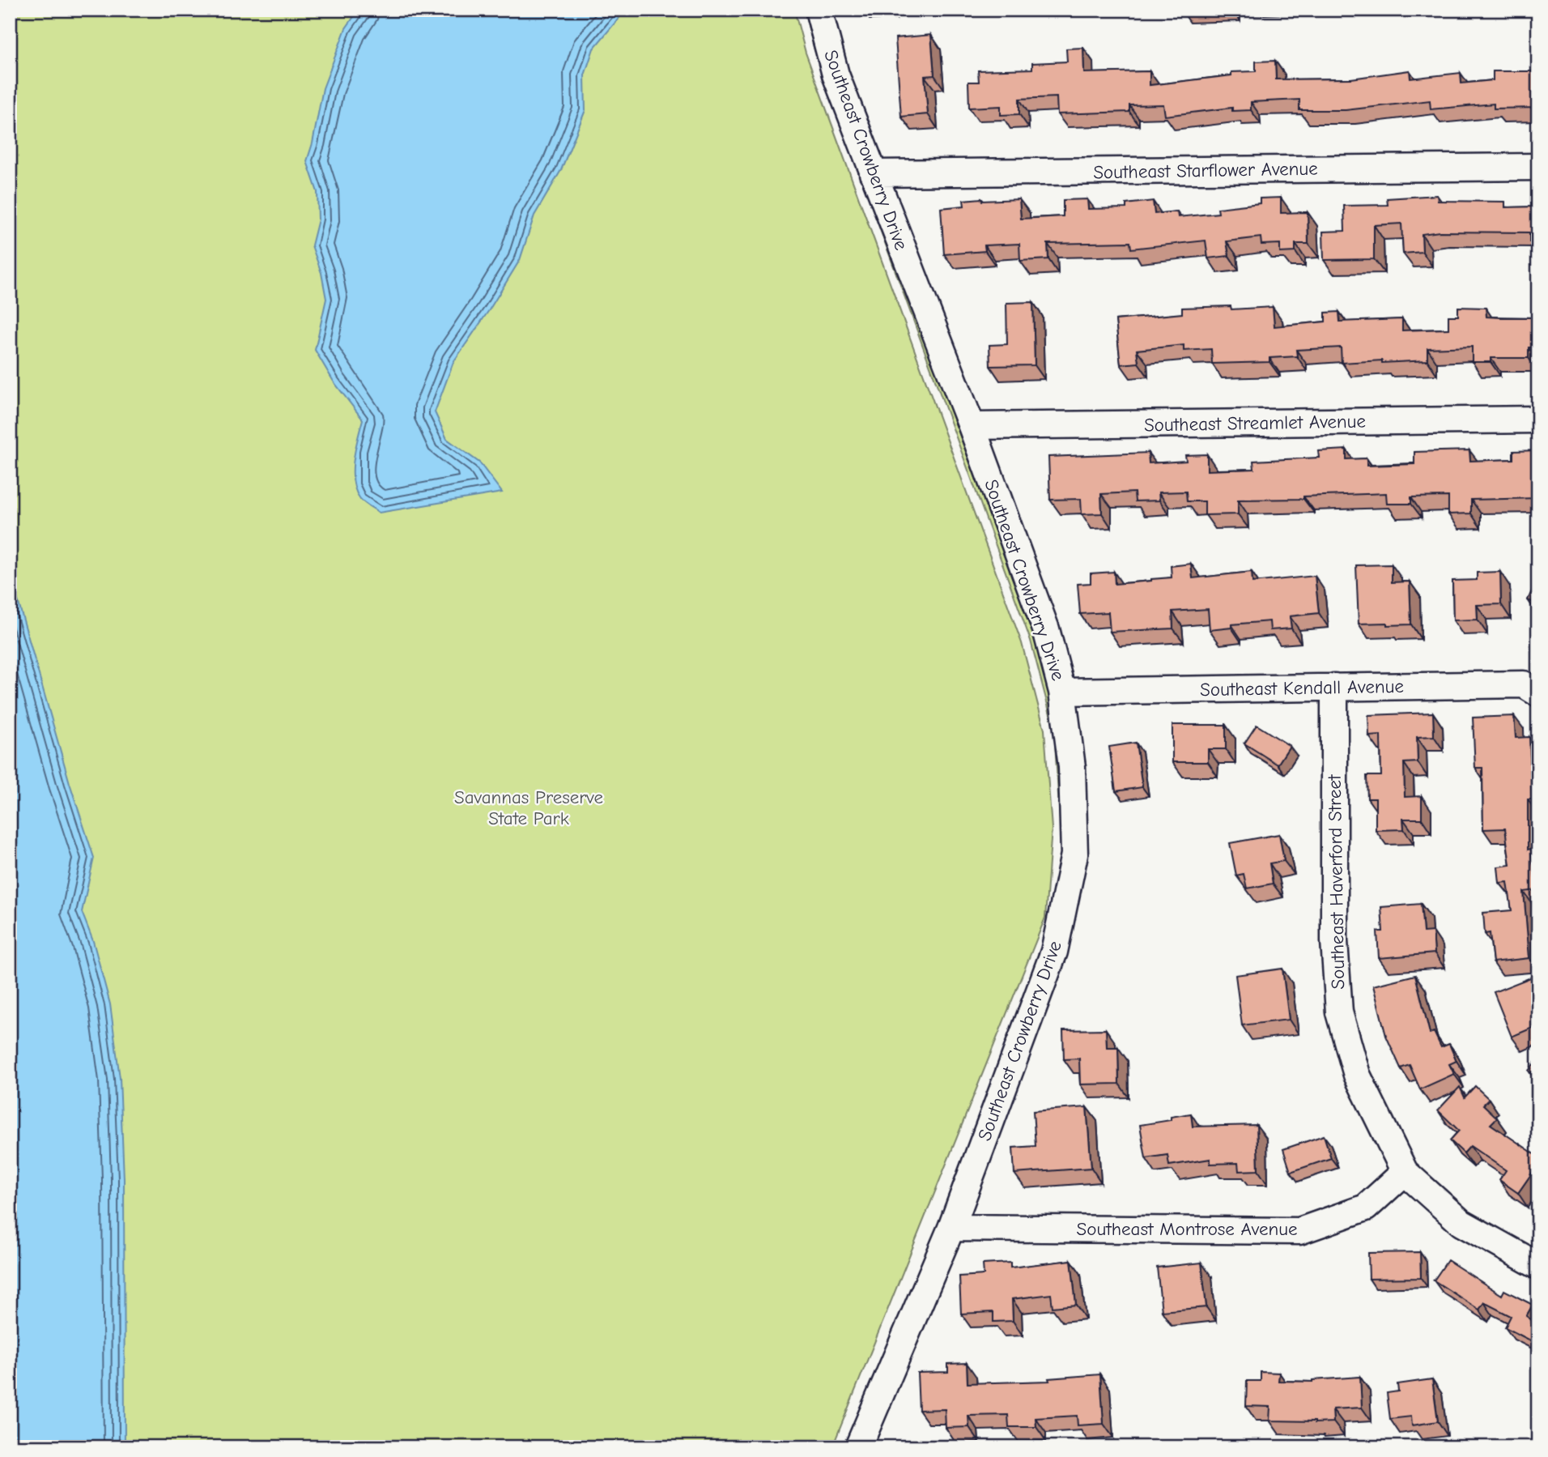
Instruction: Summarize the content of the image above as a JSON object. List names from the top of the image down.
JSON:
{
  "streets": {
    "street": [
      "Southeast Crowberry Drive",
      "Southeast Starflower Avenue",
      "Southeast Streamlet Avenue",
      "Southeast Kendall Avenue",
      "Southeast Haverford Street",
      "Southeast Montrose Avenue"
    ]
  },
  "crossings": [
    ["Southeast Crowberry Drive", "Southeast Starflower Avenue"],
    ["Southeast Crowberry Drive", "Southeast Streamlet Avenue"],
    ["Southeast Crowberry Drive", "Southeast Kendall Avenue"],
    ["Southeast Crowberry Drive", "Southeast Montrose Avenue"],
    ["Southeast Kendall Avenue", "Southeast Haverford Street"],
    ["Southeast Haverford Street", "Southeast Montrose Avenue"]
  ],
  "parks": ["Savannas Preserve State Park"]
}
